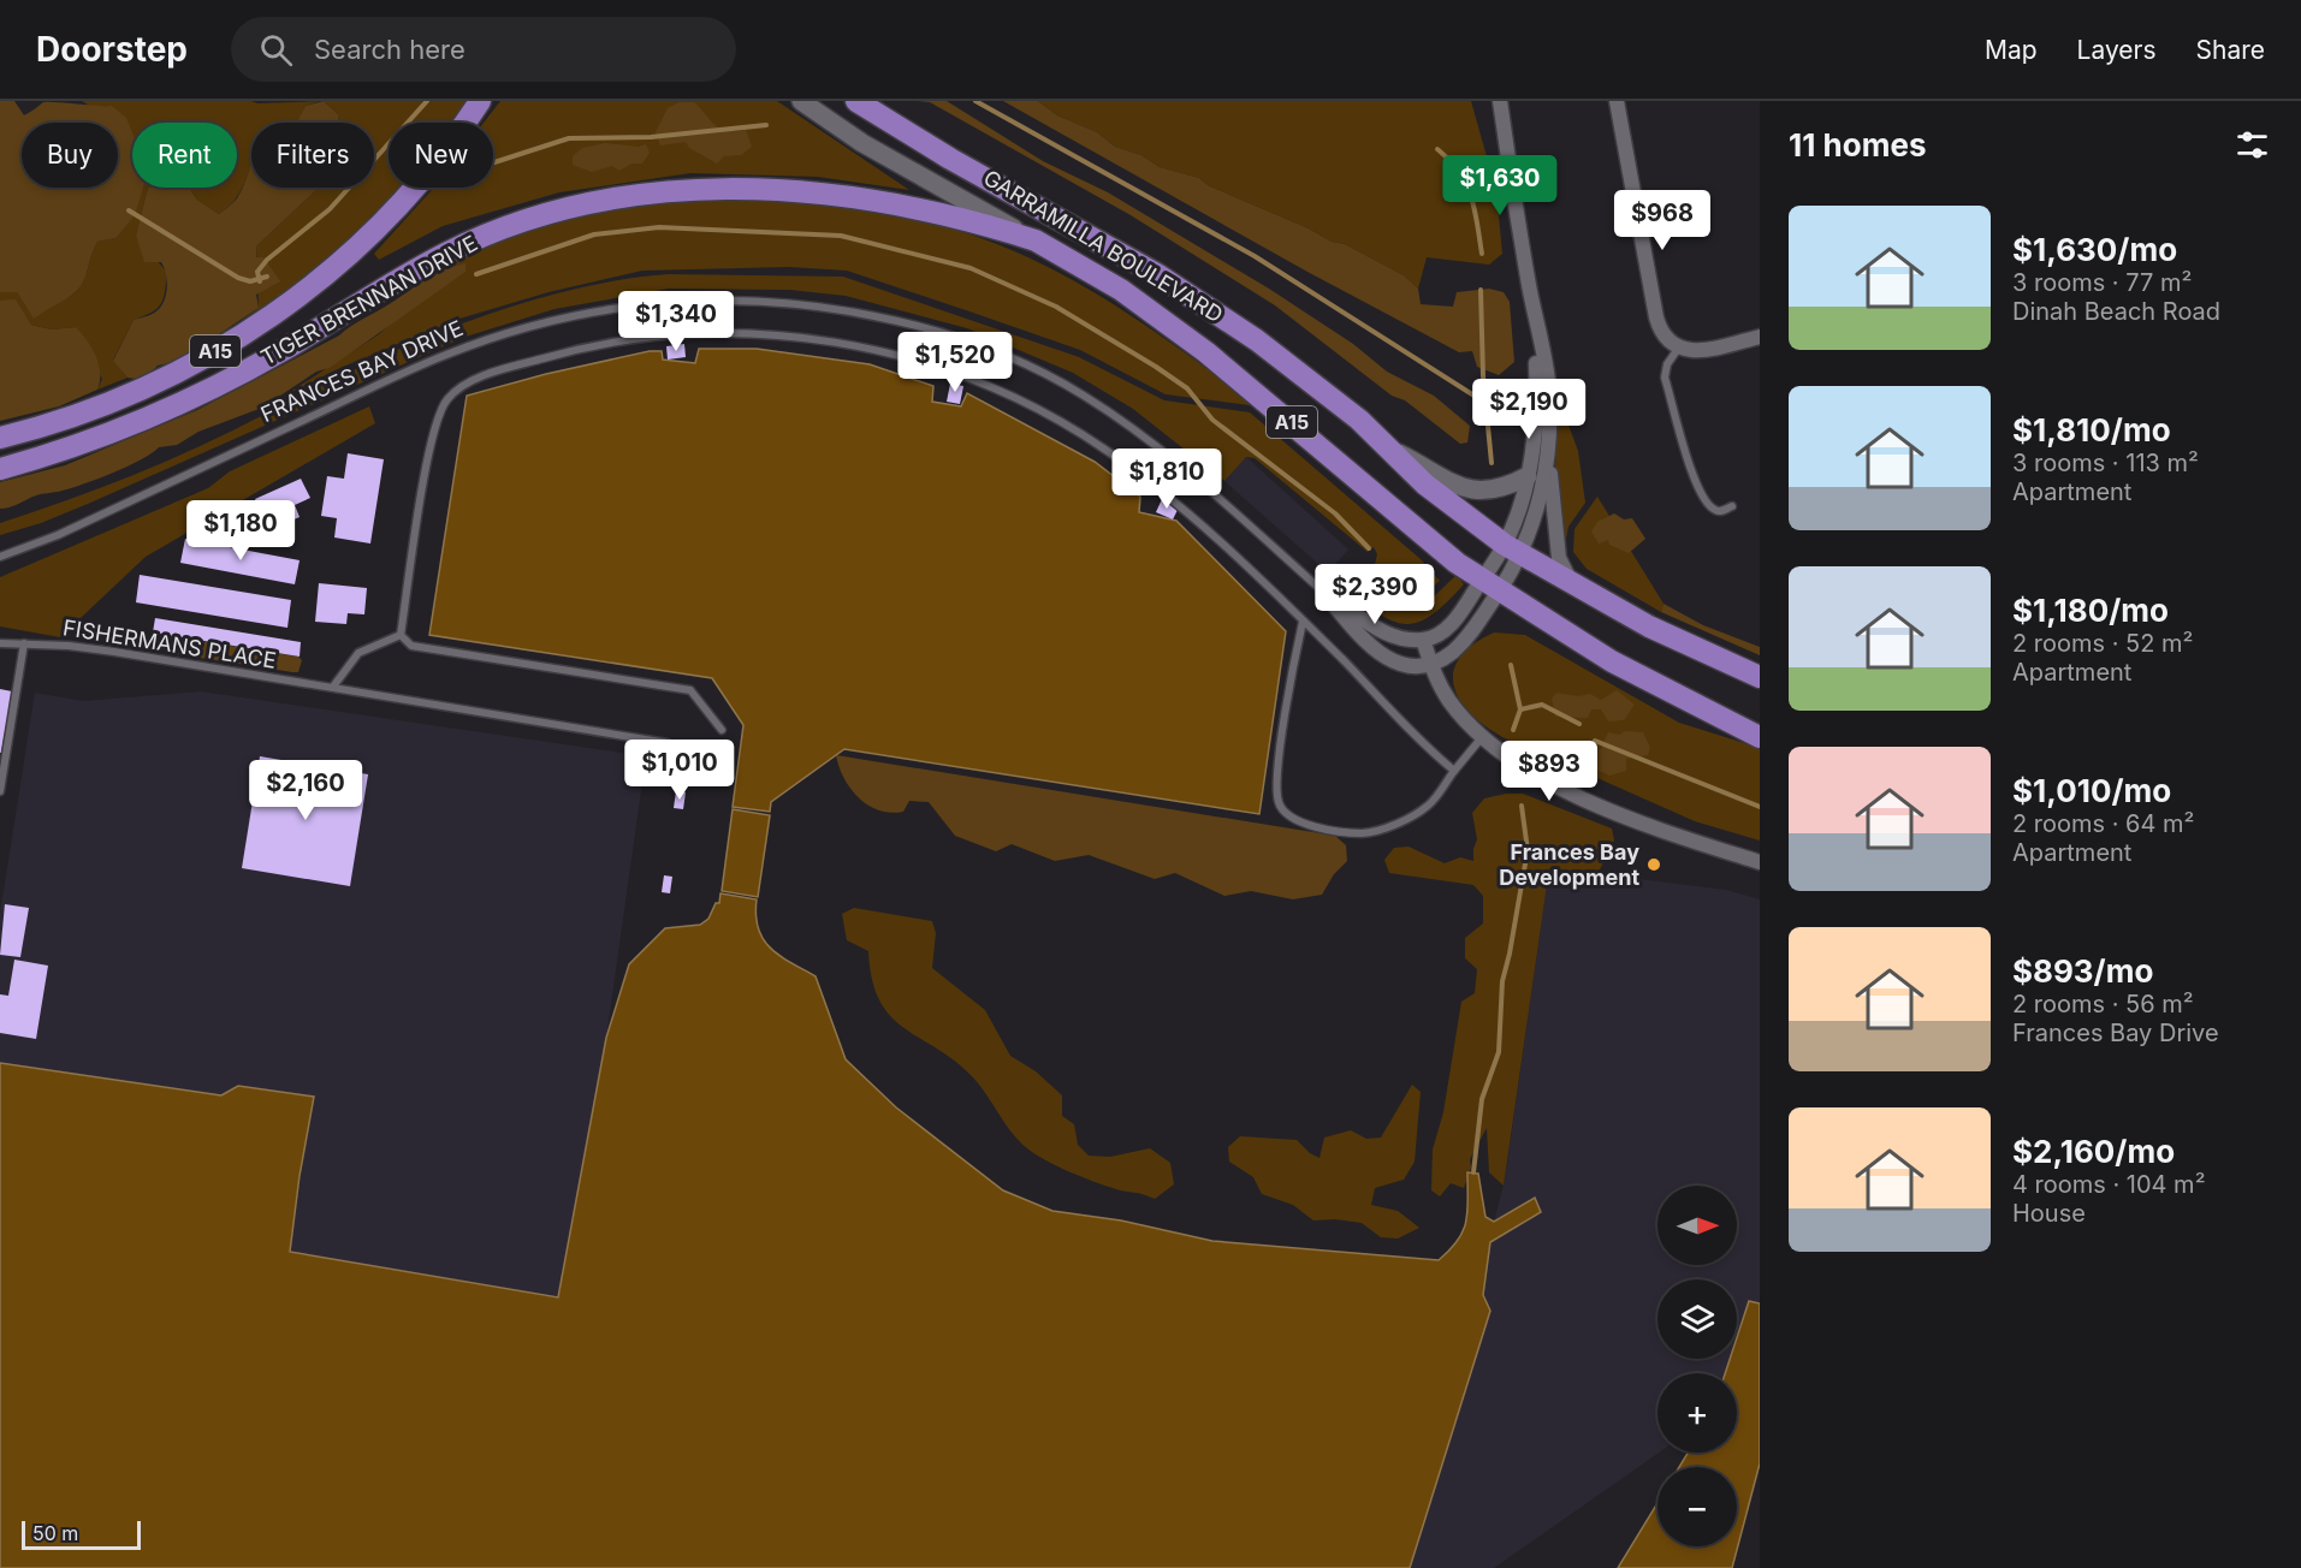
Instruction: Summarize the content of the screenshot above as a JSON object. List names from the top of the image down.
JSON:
{
  "streets": {
    "main road": ["GARRAMILLA BOULEVARD", "TIGER BRENNAN DRIVE", "A15"],
    "street": ["FRANCES BAY DRIVE"],
    "lane": ["FISHERMANS PLACE"]
  },
  "crossings": [
    ["GARRAMILLA BOULEVARD", "TIGER BRENNAN DRIVE"]
  ],
  "places": ["Frances Bay Development"],
  "scale_bar": "50 m",
  "north": "right",
  "page": {
    "header": "Doorstep",
    "search": "Search here",
    "nav": ["Map", "Layers", "Share"],
    "heading": "11 homes",
    "chip": [
      "Buy",
      "Rent",
      "Filters",
      "New"
    ],
    "price": [
      "$1,630",
      "$968",
      "$1,340",
      "$1,520",
      "$2,190",
      "$1,810",
      "$1,180",
      "$2,390",
      "$1,010",
      "$893",
      "$2,160"
    ],
    "list": [
      {
        "name": "$1,630/mo",
        "note": "3 rooms · 77 m² · Dinah Beach Road"
      },
      {
        "name": "$1,810/mo",
        "note": "3 rooms · 113 m² · Apartment"
      },
      {
        "name": "$1,180/mo",
        "note": "2 rooms · 52 m² · Apartment"
      },
      {
        "name": "$1,010/mo",
        "note": "2 rooms · 64 m² · Apartment"
      },
      {
        "name": "$893/mo",
        "note": "2 rooms · 56 m² · Frances Bay Drive"
      },
      {
        "name": "$2,160/mo",
        "note": "4 rooms · 104 m² · House"
      }
    ],
    "map_buttons": ["+", "−"],
    "scale": "50 m"
  }
}
